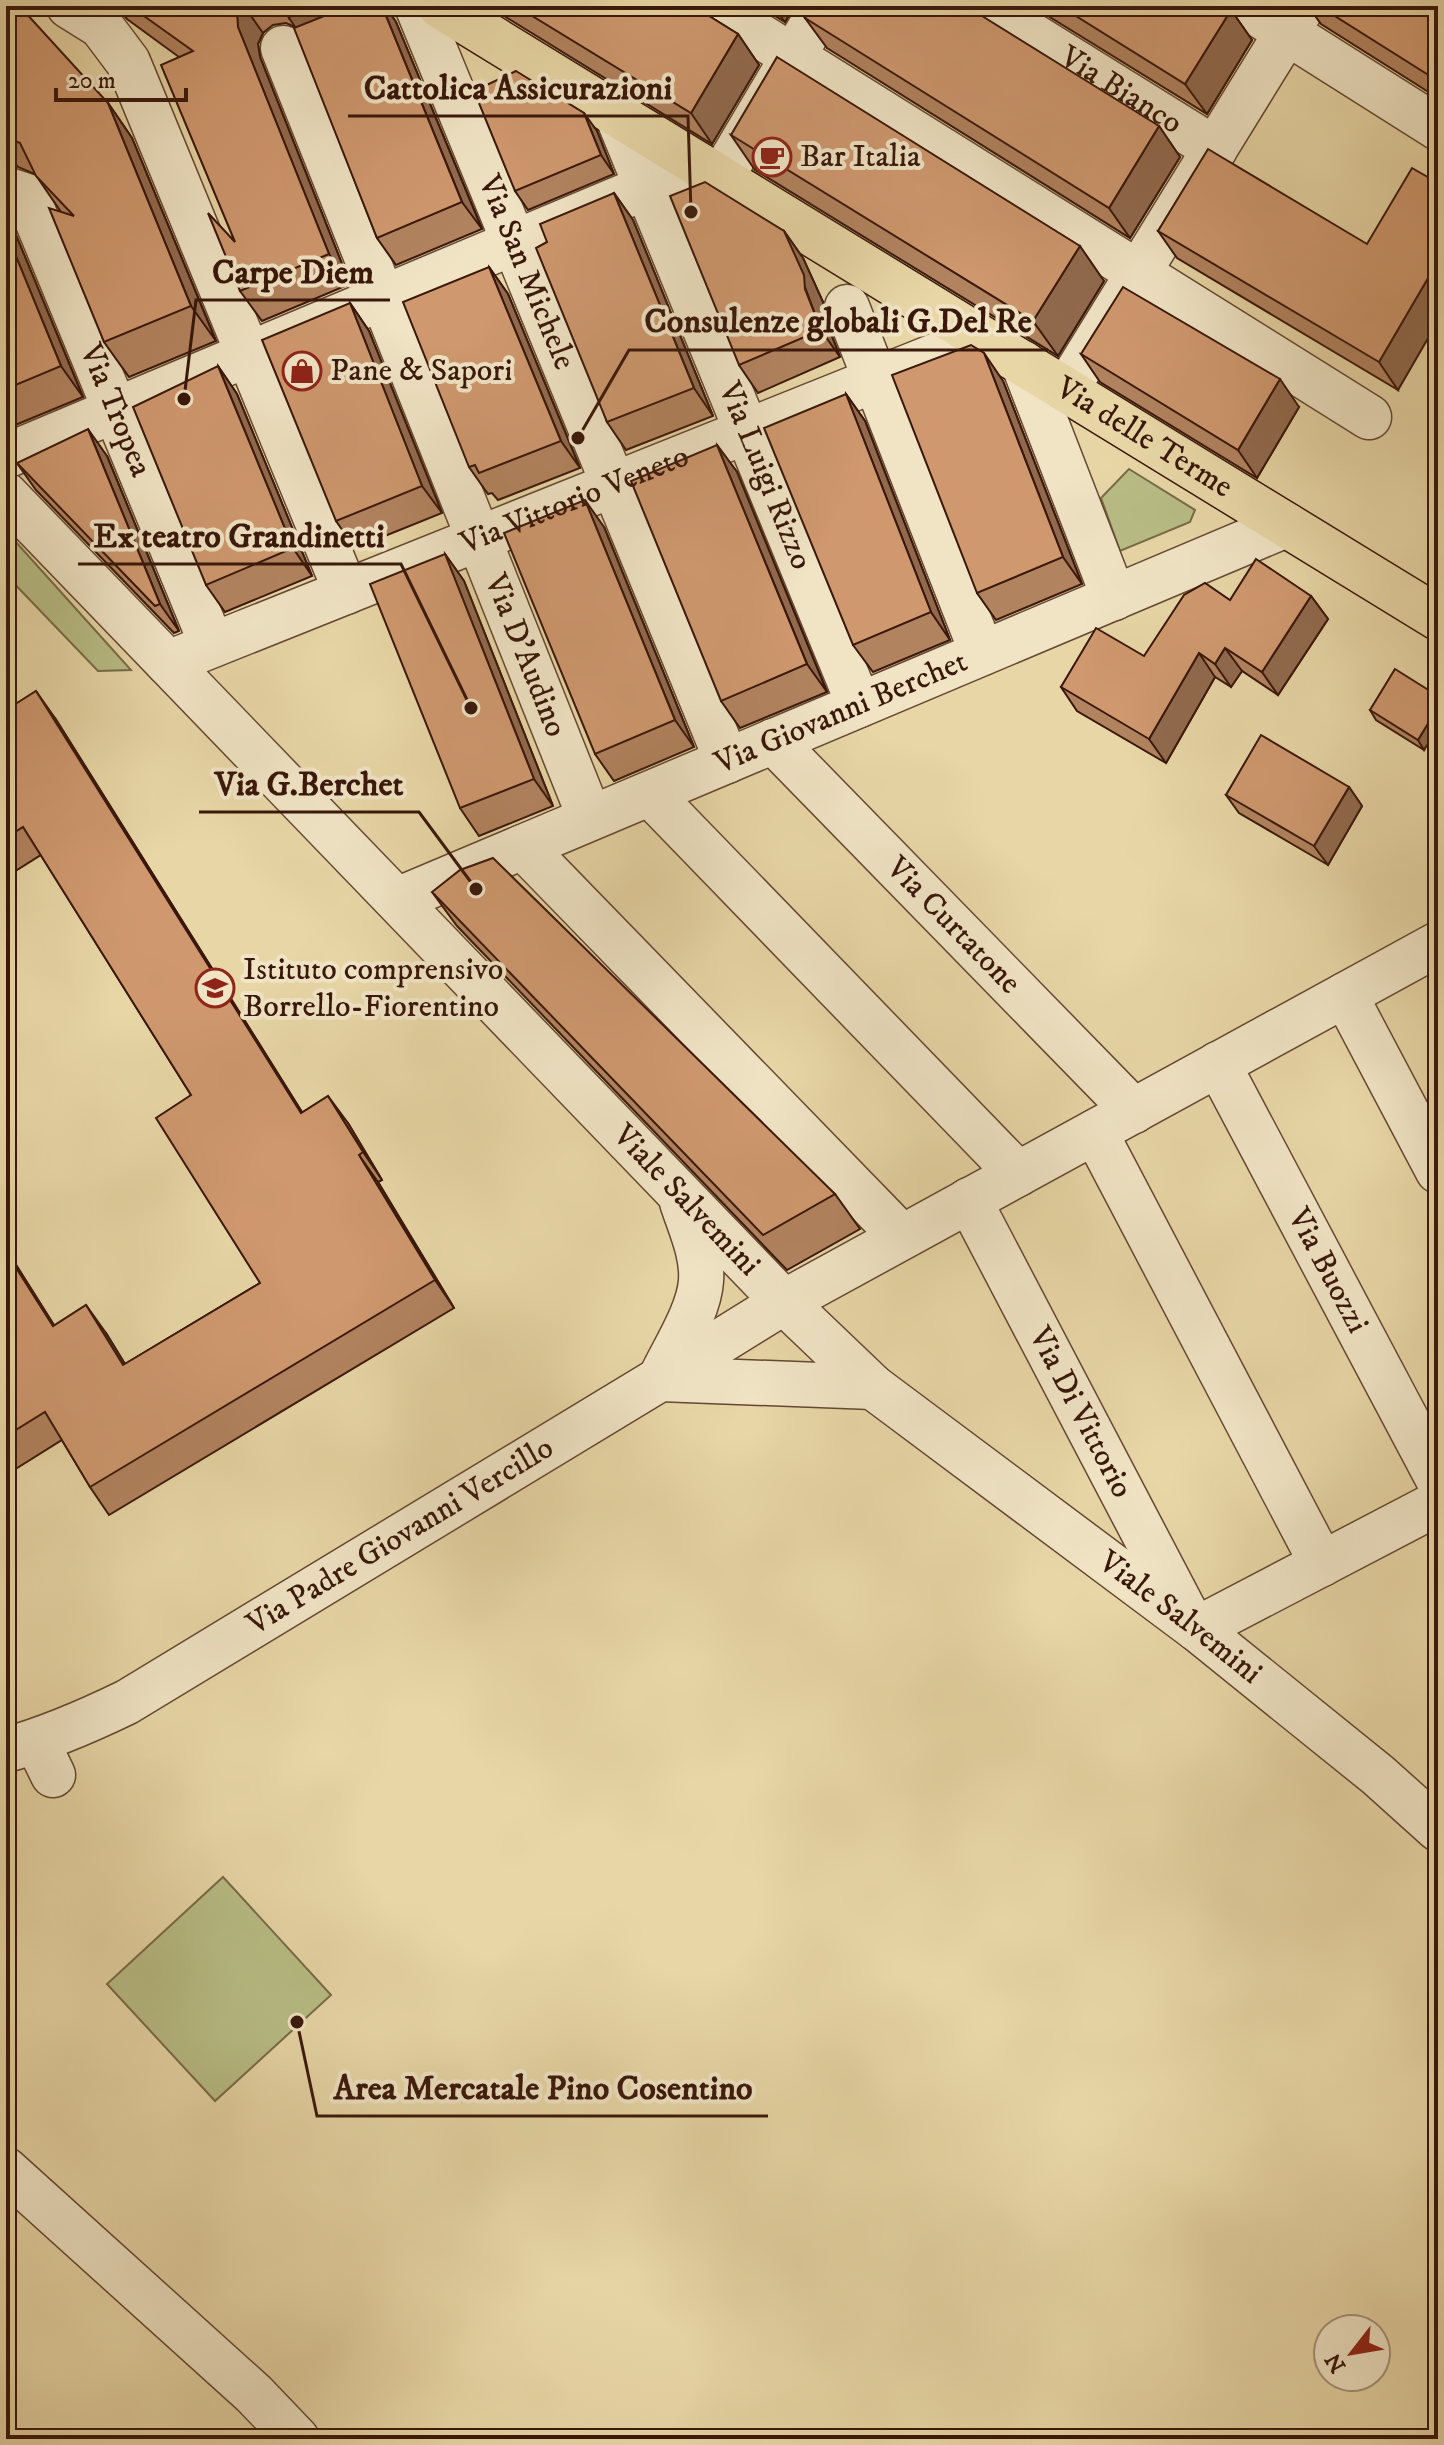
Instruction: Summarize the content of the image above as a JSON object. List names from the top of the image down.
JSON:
{
  "streets": {
    "main road": ["Via delle Terme"],
    "street": [
      "Via Bianco",
      "Via San Michele",
      "Via Tropea",
      "Via Luigi Rizzo",
      "Via Vittorio Veneto",
      "Via D'Audino",
      "Via Giovanni Berchet",
      "Via Curtatone",
      "Viale Salvemini",
      "Via Buozzi",
      "Via Di Vittorio",
      "Via Padre Giovanni Vercillo"
    ]
  },
  "crossings": [
    ["Via San Michele", "Via Vittorio Veneto"],
    ["Via San Michele", "Via Giovanni Berchet"],
    ["Via Tropea", "Via Vittorio Veneto"],
    ["Via delle Terme", "Via Luigi Rizzo"],
    ["Via delle Terme", "Via Vittorio Veneto"],
    ["Via delle Terme", "Via Giovanni Berchet"],
    ["Via Luigi Rizzo", "Via Vittorio Veneto"],
    ["Via Luigi Rizzo", "Via Giovanni Berchet"],
    ["Via Vittorio Veneto", "Via D'Audino"],
    ["Via Vittorio Veneto", "Viale Salvemini"],
    ["Via D'Audino", "Via Giovanni Berchet"],
    ["Via Giovanni Berchet", "Via Curtatone"],
    ["Via Giovanni Berchet", "Viale Salvemini"],
    ["Via Curtatone", "Via Padre Giovanni Vercillo"],
    ["Viale Salvemini", "Via Di Vittorio"],
    ["Viale Salvemini", "Via Padre Giovanni Vercillo"],
    ["Via Buozzi", "Via Padre Giovanni Vercillo"],
    ["Via Di Vittorio", "Via Padre Giovanni Vercillo"]
  ],
  "places": {
    "cafe": ["Bar Italia"],
    "other": [
      "Cattolica Assicurazioni",
      "Carpe Diem",
      "Consulenze globali G.Del Re",
      "Ex teatro Grandinetti",
      "Via G.Berchet",
      "Area Mercatale Pino Cosentino"
    ],
    "shop": ["Pane & Sapori"],
    "school or university": ["Istituto comprensivo Borrello-Fiorentino"]
  },
  "scale_bar": "20 m",
  "north": "bottom left"
}
